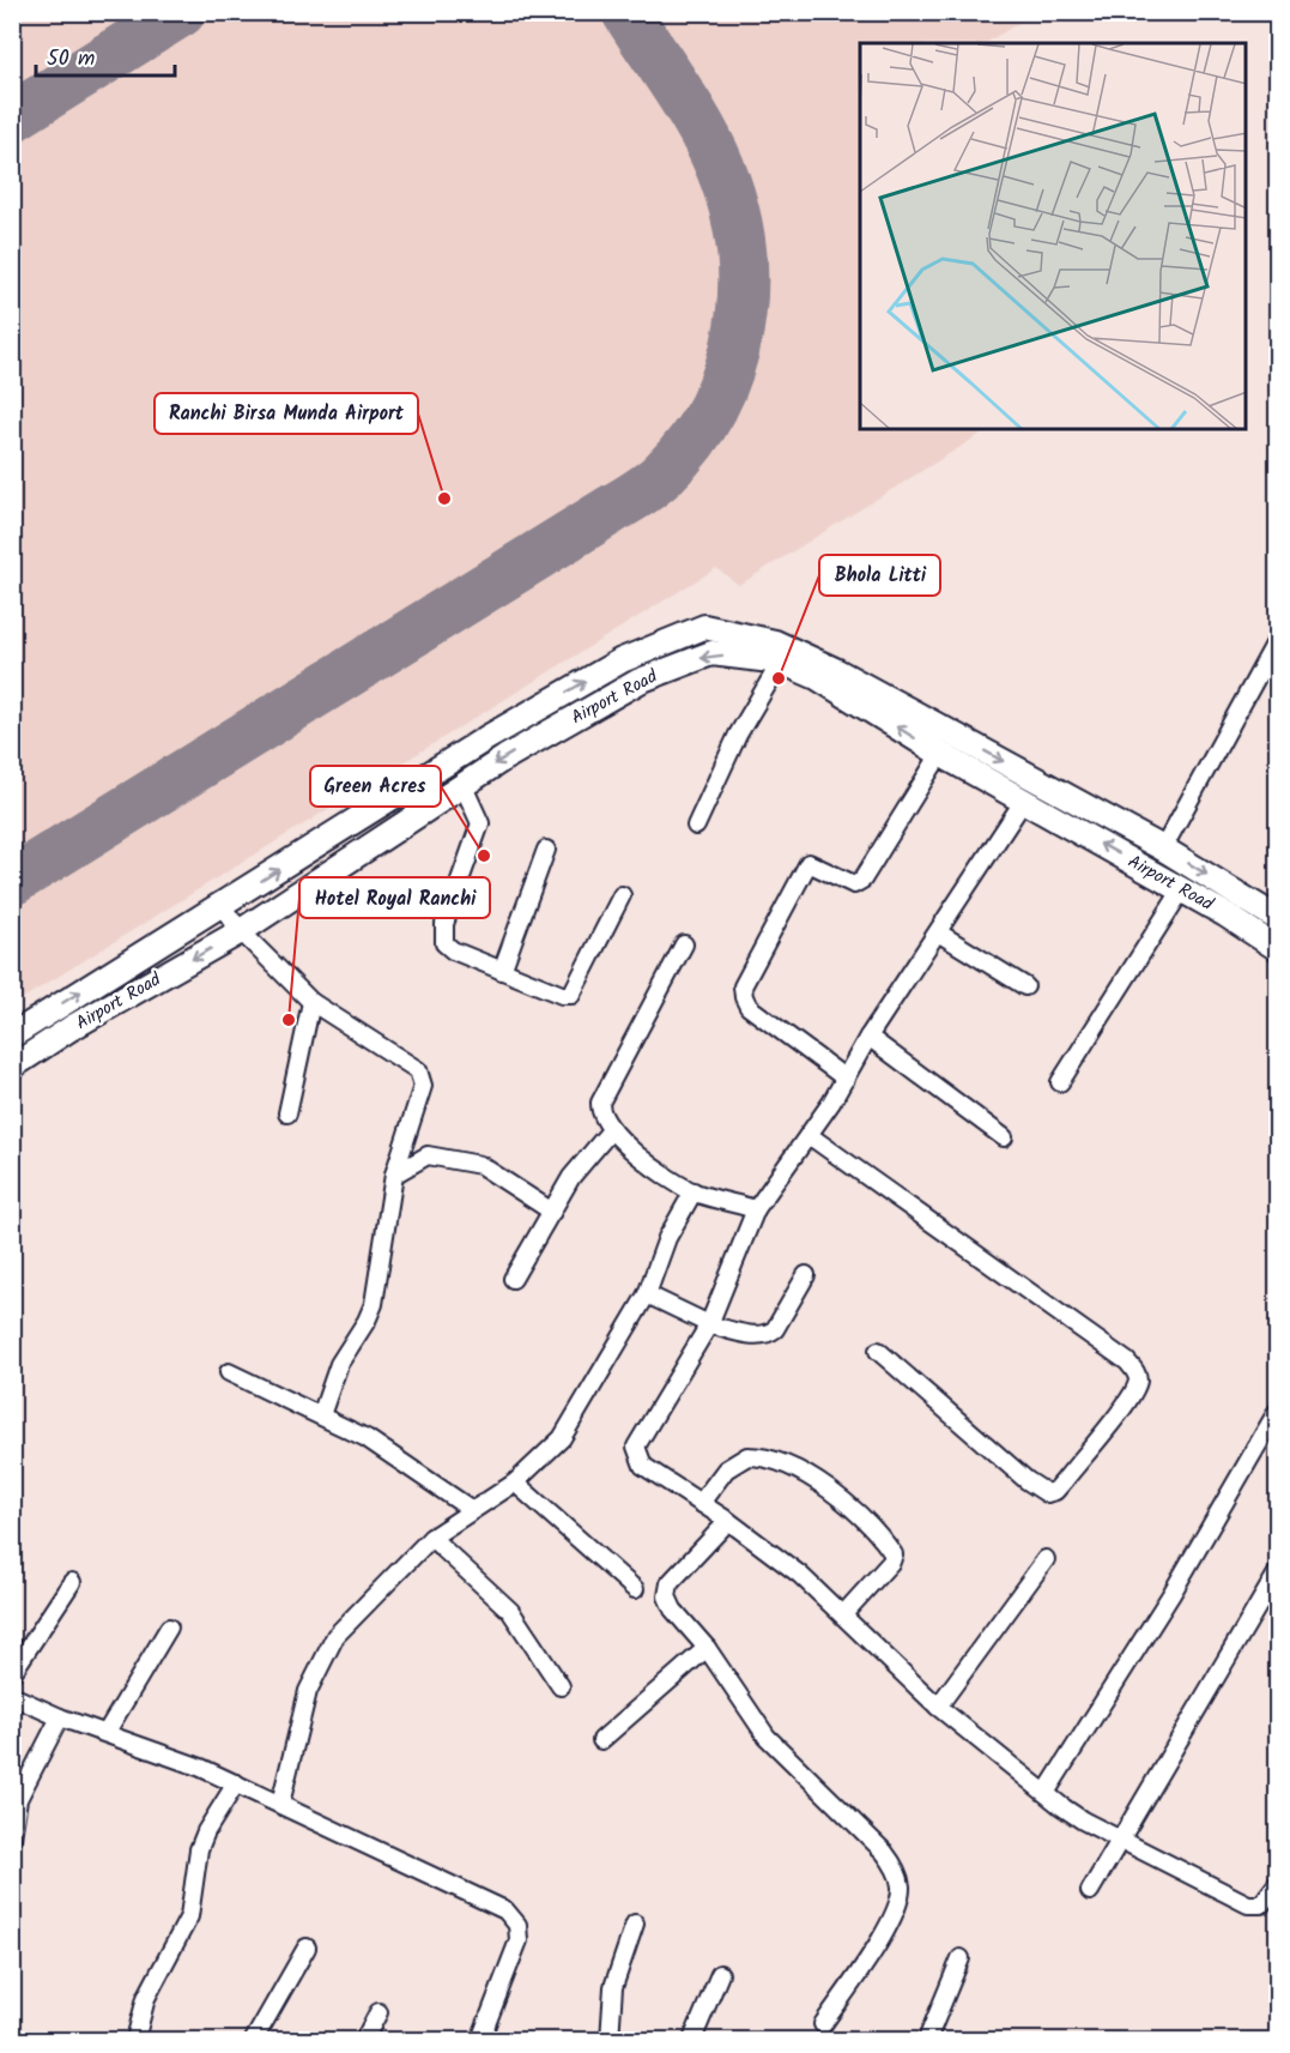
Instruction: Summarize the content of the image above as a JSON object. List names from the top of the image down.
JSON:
{
  "streets": {
    "street": ["Airport Road"]
  },
  "places": [
    "Ranchi Birsa Munda Airport",
    "Bhola Litti",
    "Green Acres",
    "Hotel Royal Ranchi"
  ],
  "scale_bar": "50 m"
}
